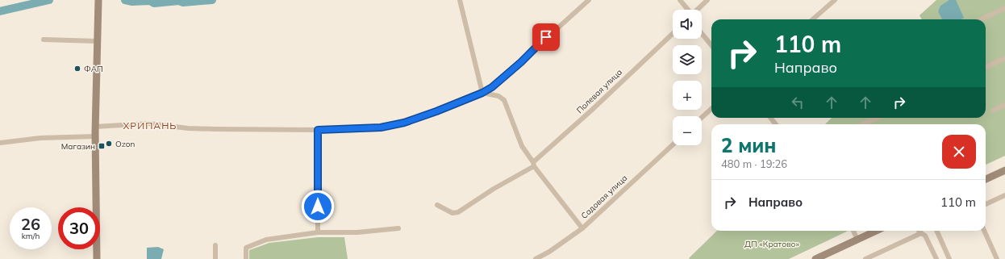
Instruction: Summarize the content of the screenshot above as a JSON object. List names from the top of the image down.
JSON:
{
  "streets": {
    "street": ["Полевая улица", "Садовая улица"]
  },
  "districts": ["ХРИПАНЬ"],
  "parks": ["ДП «Кратово»"],
  "places": {
    "other": ["ФАП", "Ozon"],
    "transit": ["Магазин"]
  },
  "page": {
    "map_buttons": ["+", "−"],
    "turn": ["110 m", "Направо"],
    "heading": ["2 мин", "480 m · 19:26"],
    "list": [
      {
        "name": "Направо",
        "value": "110 m"
      }
    ],
    "speed": "26 km/h",
    "limit": "30"
  }
}
